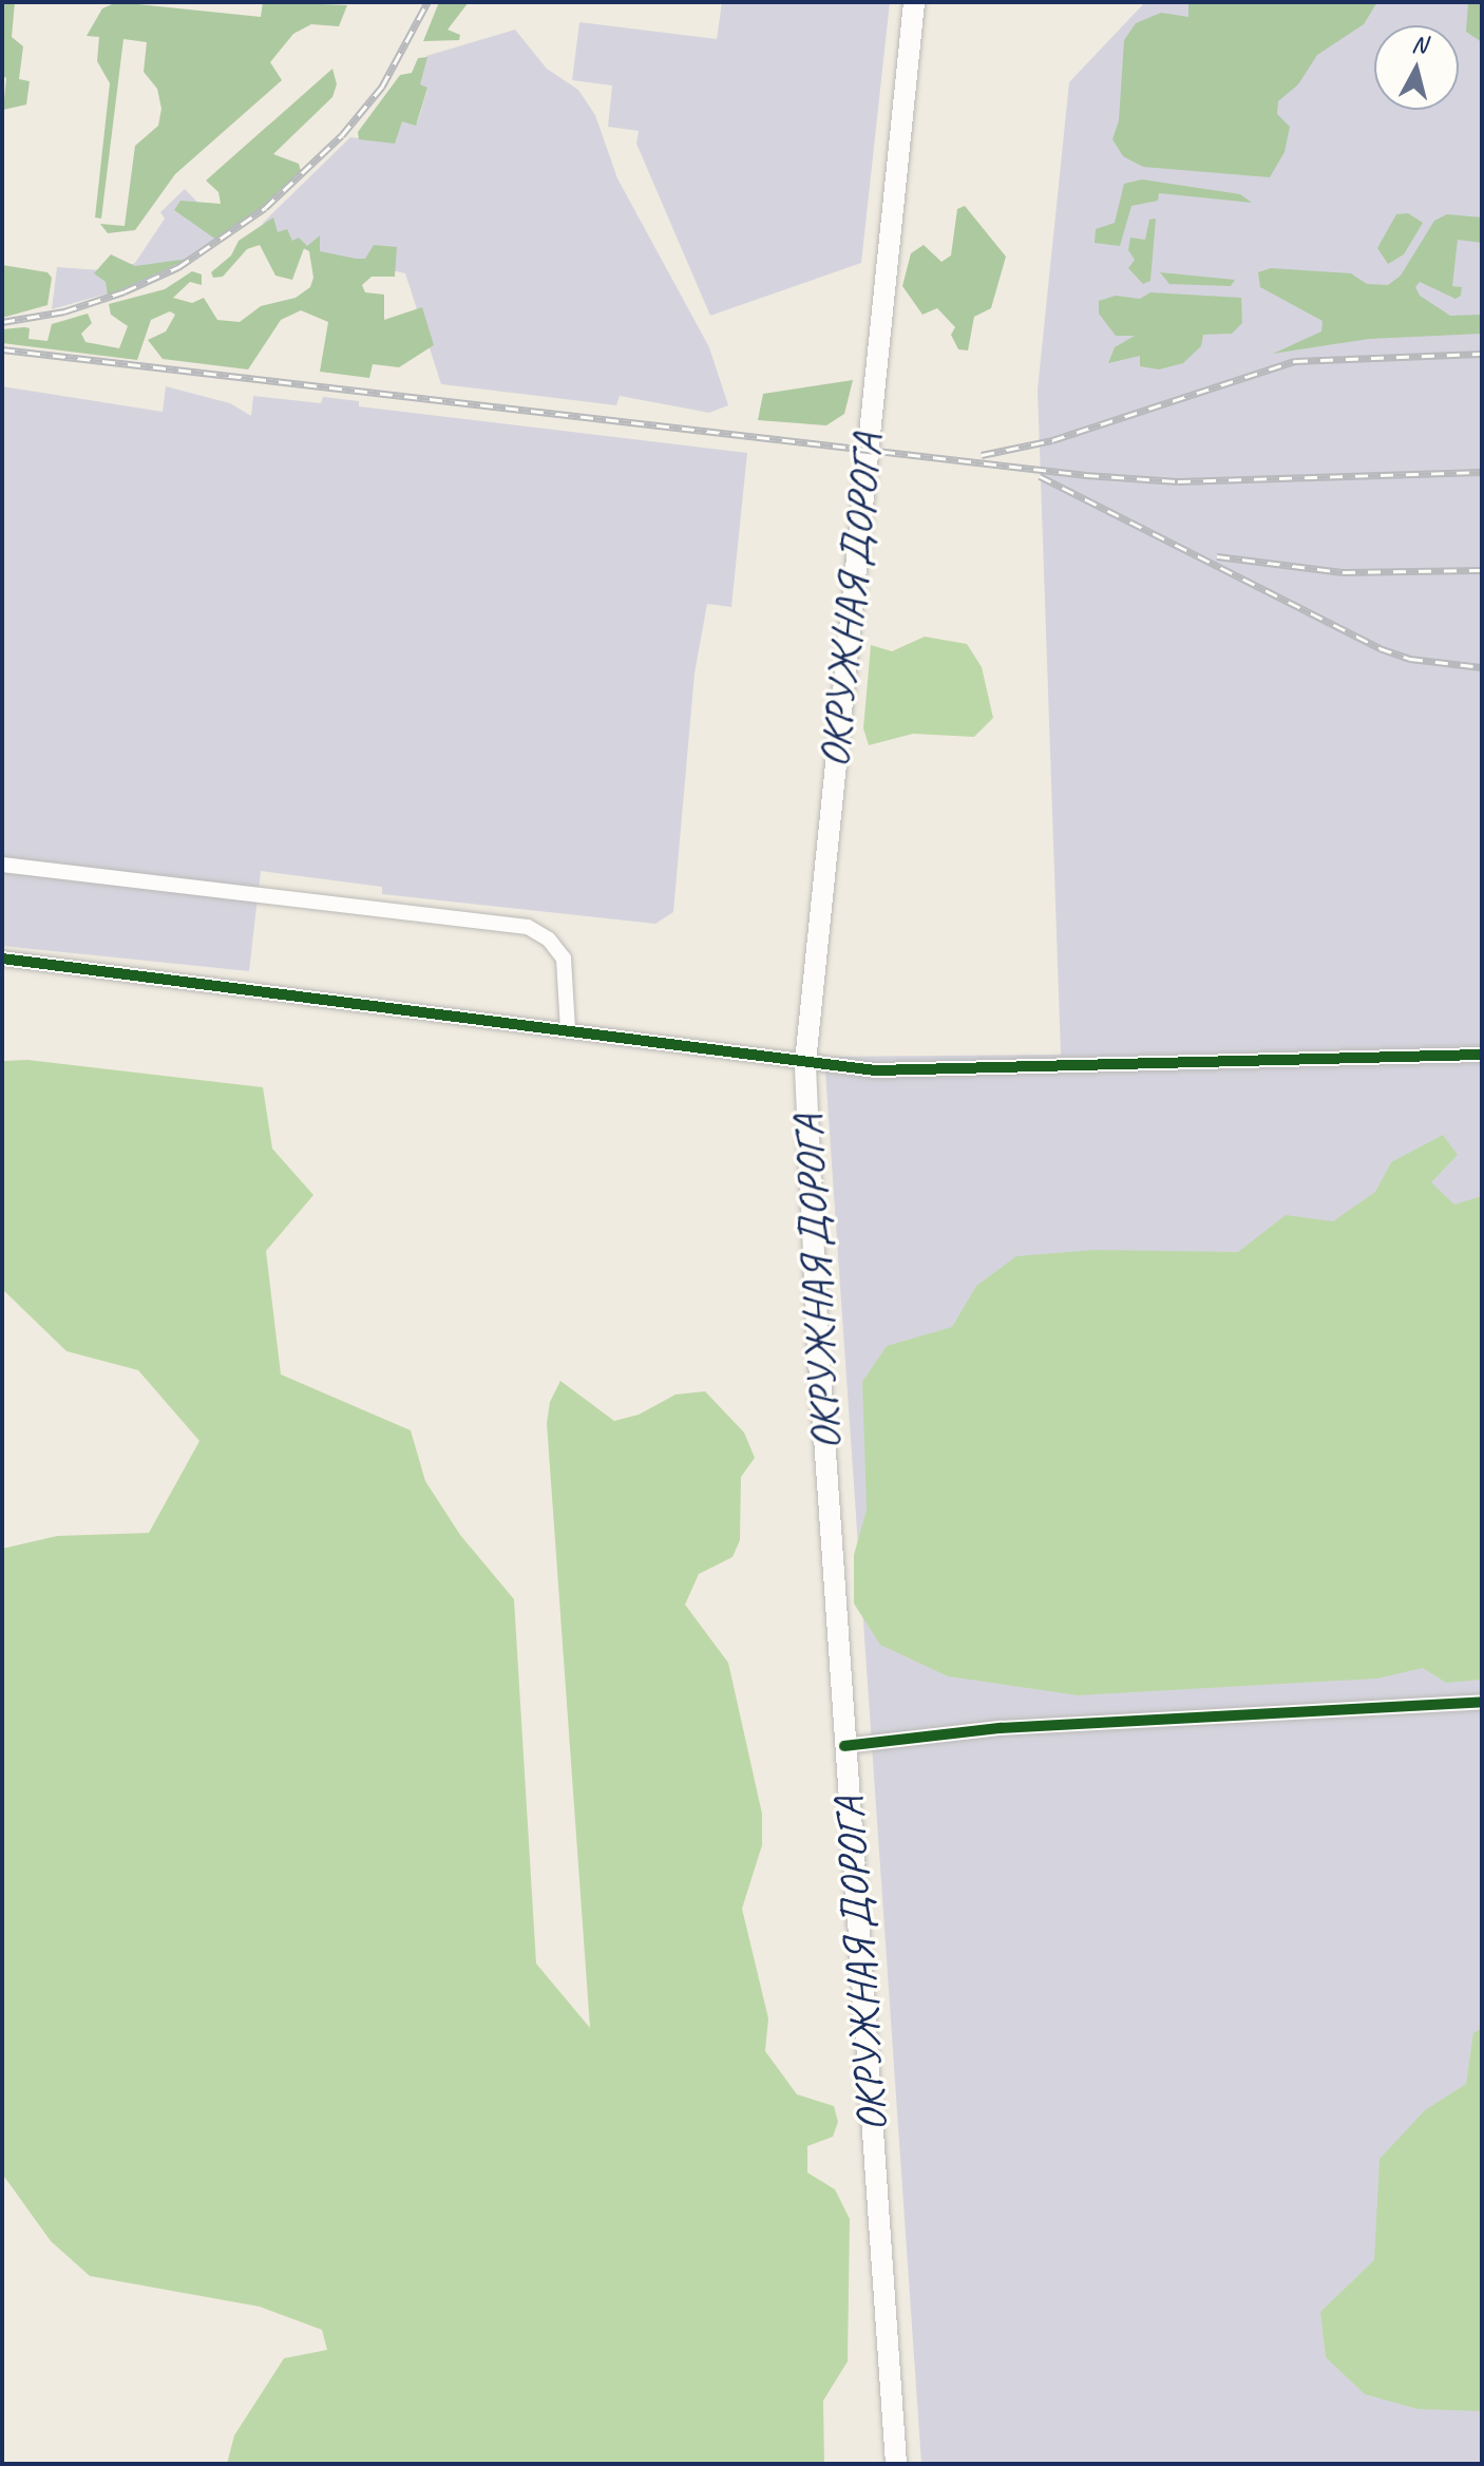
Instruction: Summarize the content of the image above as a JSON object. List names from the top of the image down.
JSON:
{
  "streets": {
    "main road": ["ОКРУЖНАЯ ДОРОГА"]
  },
  "north": "top"
}
